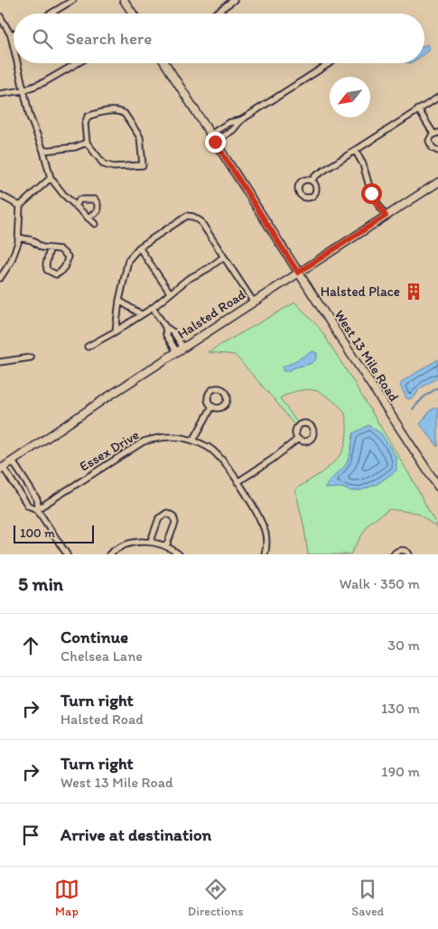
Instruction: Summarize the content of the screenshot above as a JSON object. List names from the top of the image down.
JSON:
{
  "streets": {
    "street": ["Halsted Road", "West 13 Mile Road", "Essex Drive"]
  },
  "crossings": [
    ["Halsted Road", "West 13 Mile Road"]
  ],
  "places": {
    "building": ["Halsted Place"]
  },
  "scale_bar": "100 m",
  "north": "bottom left",
  "page": {
    "search": "Search here",
    "scale": "100 m",
    "heading": ["5 min", "Walk · 350 m"],
    "list": [
      ["Continue", "Chelsea Lane", "30 m"],
      ["Turn right", "Halsted Road", "130 m"],
      ["Turn right", "West 13 Mile Road", "190 m"],
      "Arrive at destination"
    ],
    "nav": ["Map", "Directions", "Saved"]
  }
}
